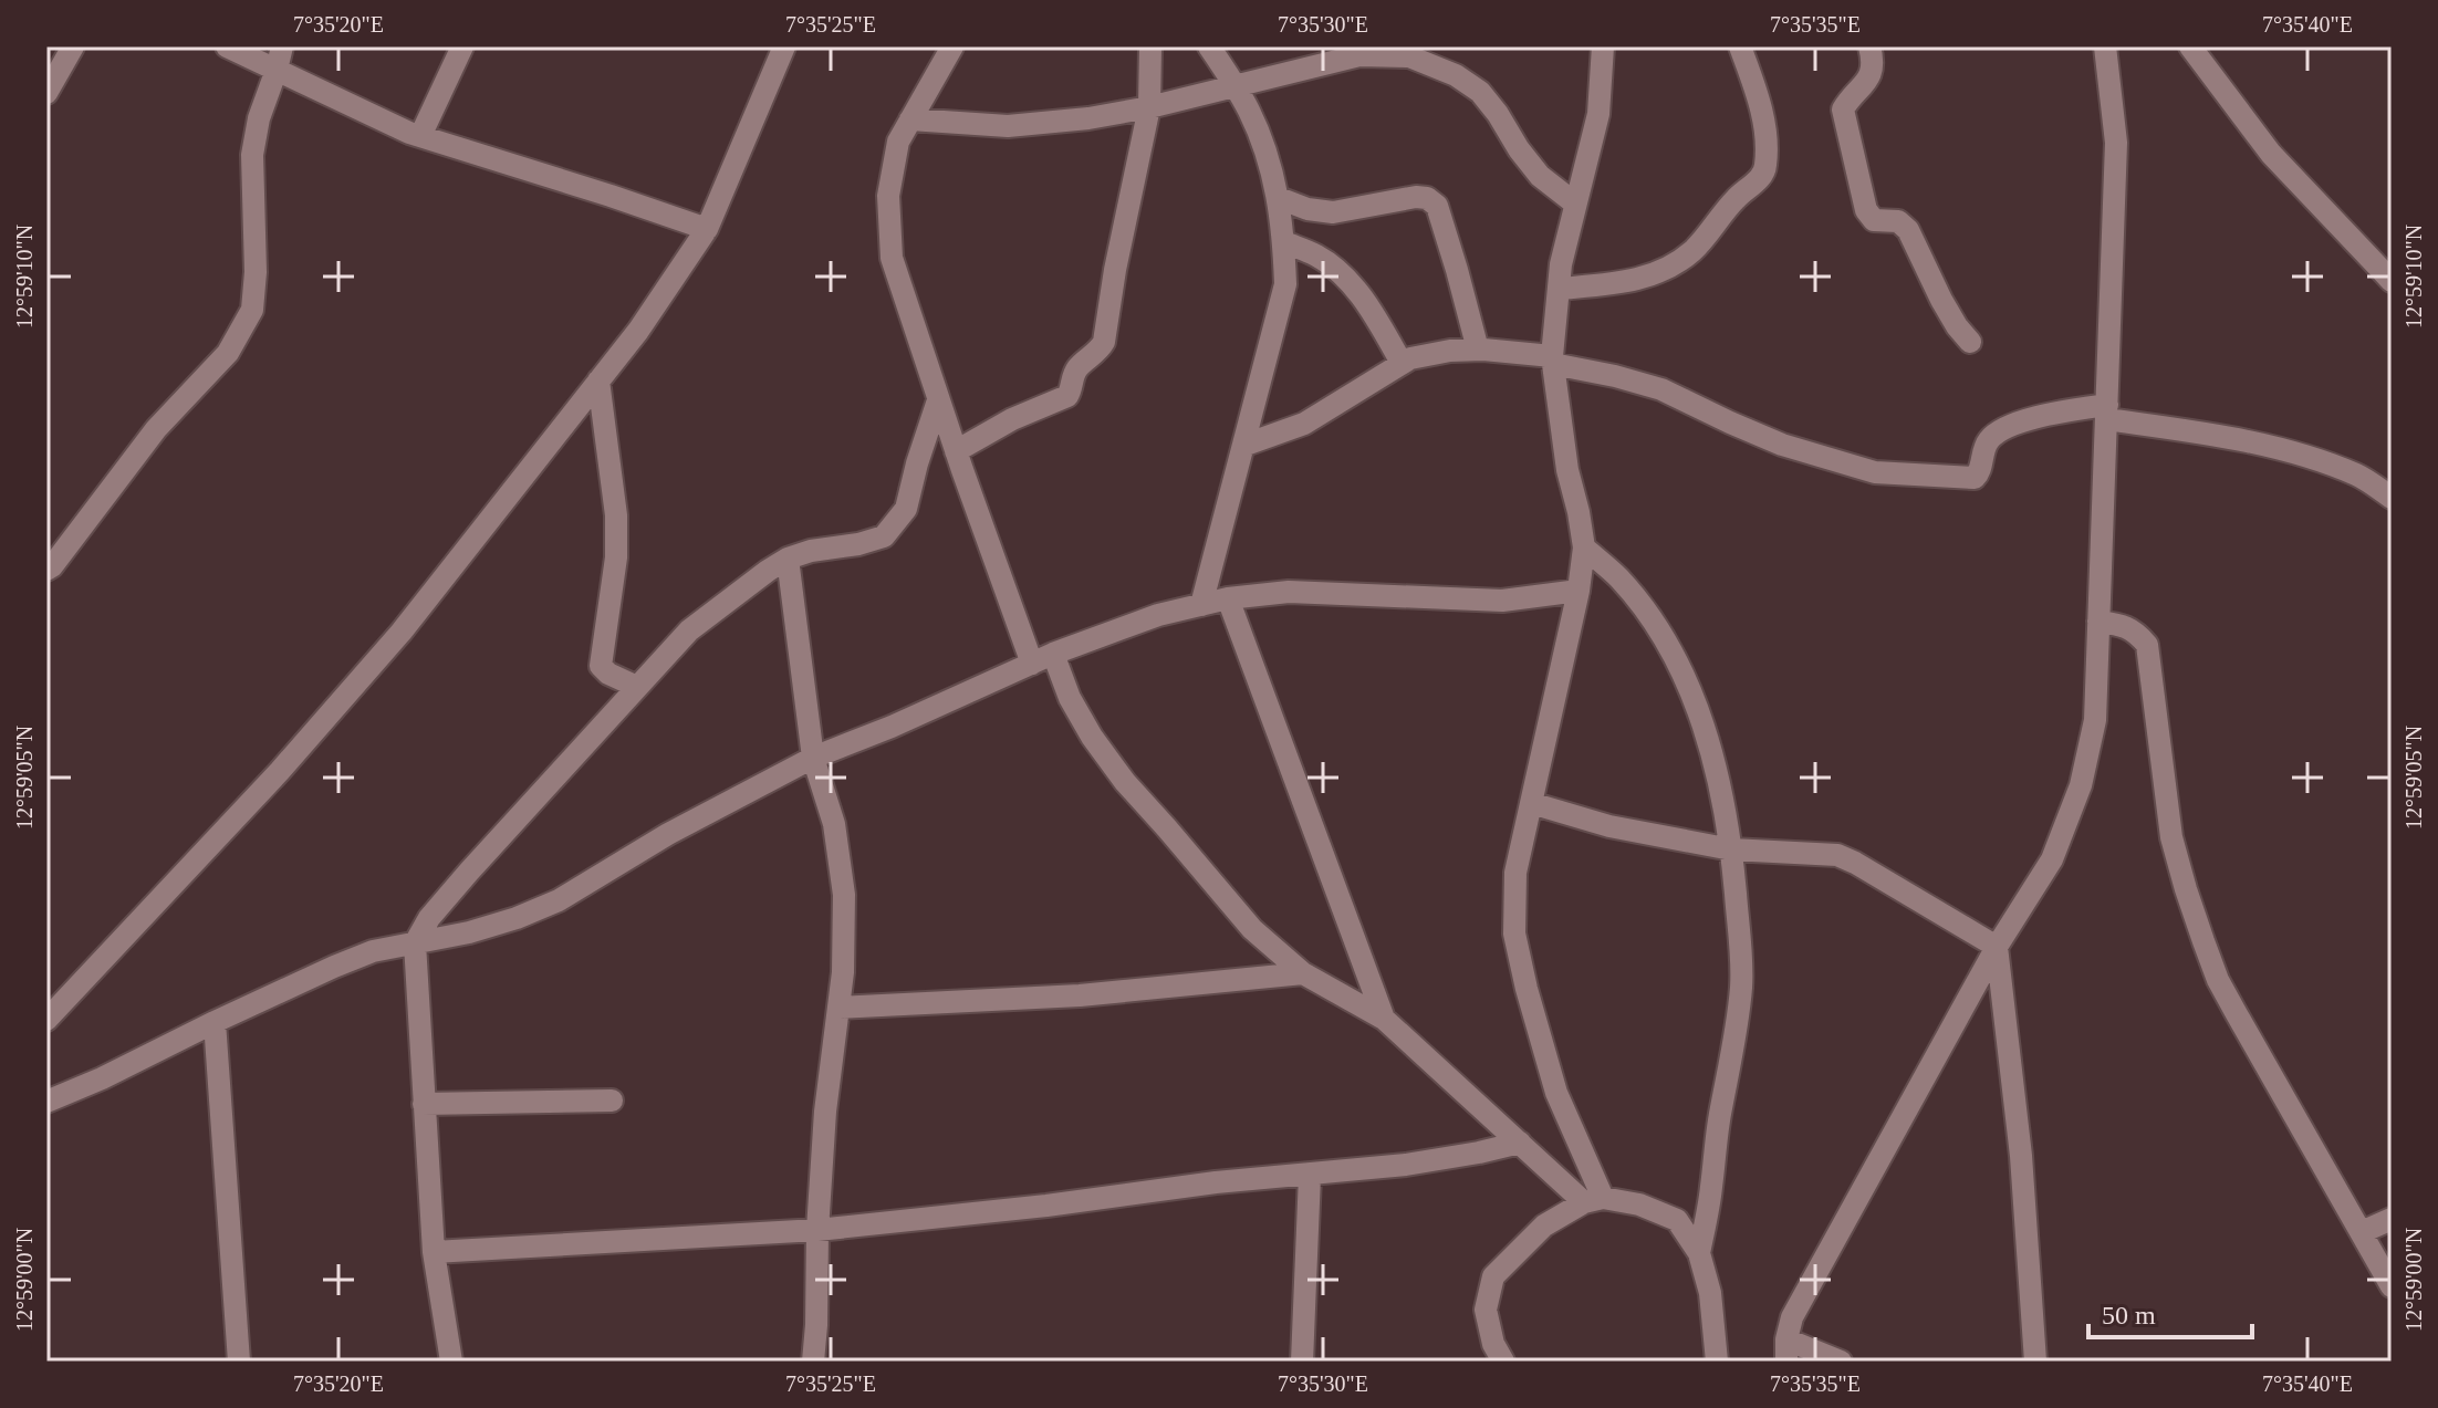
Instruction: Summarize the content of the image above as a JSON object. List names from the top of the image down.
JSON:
{
  "scale_bar": "50 m",
  "coordinates": [
    "7°35'20\"E",
    "7°35'25\"E",
    "7°35'30\"E",
    "7°35'35\"E",
    "7°35'40\"E",
    "12°59'10\"N",
    "12°59'05\"N",
    "12°59'00\"N"
  ]
}
